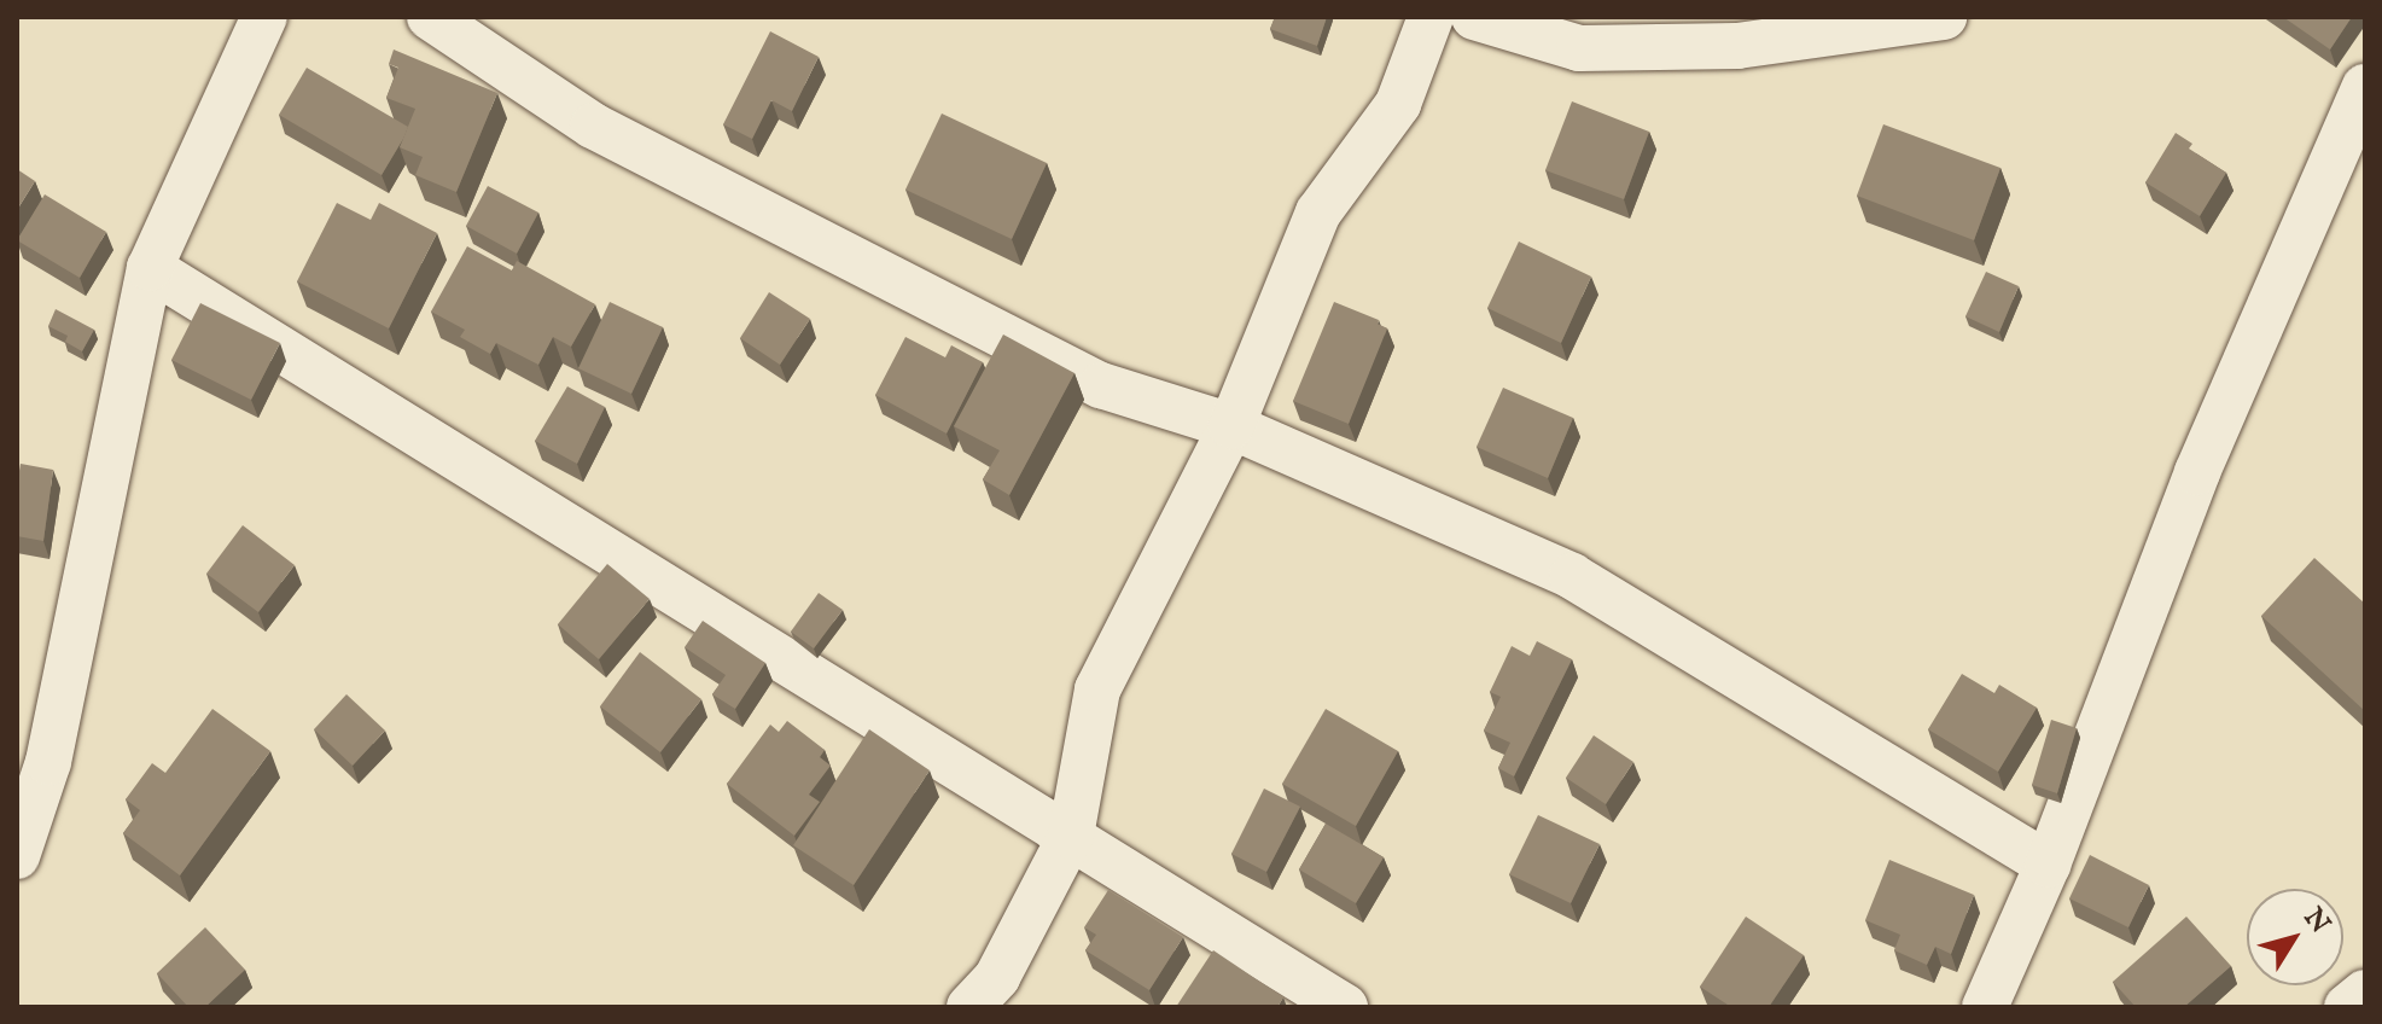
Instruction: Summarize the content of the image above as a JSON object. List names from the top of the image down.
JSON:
{
  "north": "top right"
}
